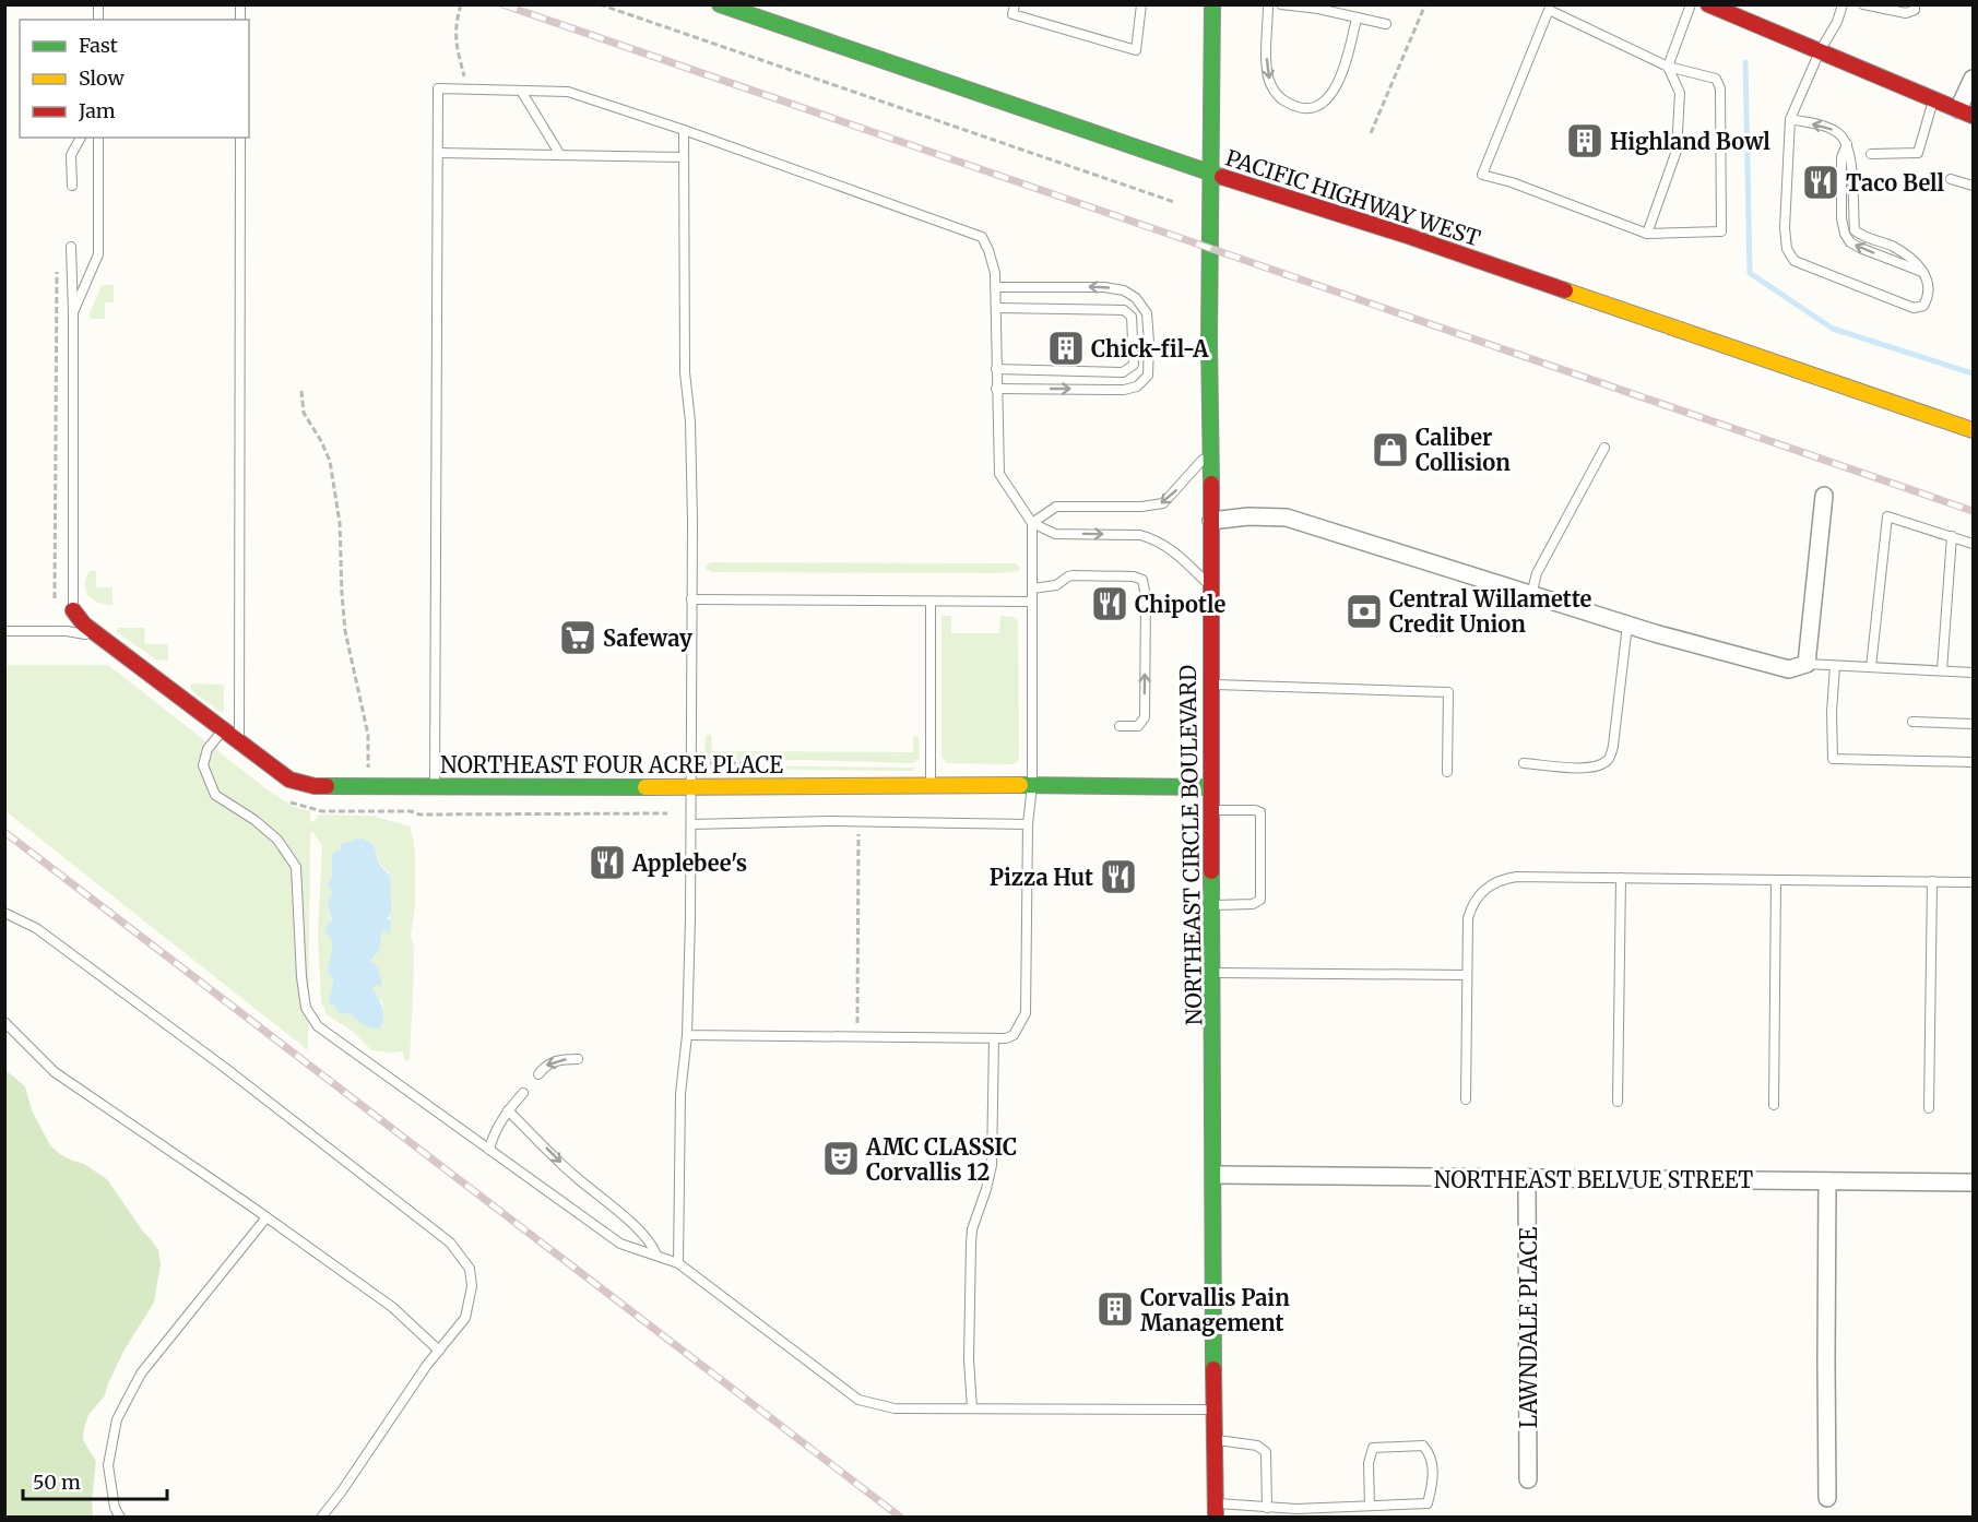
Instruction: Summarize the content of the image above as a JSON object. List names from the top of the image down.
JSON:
{
  "streets": {
    "main road": ["PACIFIC HIGHWAY WEST", "NORTHEAST FOUR ACRE PLACE", "NORTHEAST CIRCLE BOULEVARD"],
    "street": ["NORTHEAST BELVUE STREET", "LAWNDALE PLACE"]
  },
  "crossings": [
    ["PACIFIC HIGHWAY WEST", "NORTHEAST CIRCLE BOULEVARD"],
    ["NORTHEAST FOUR ACRE PLACE", "NORTHEAST CIRCLE BOULEVARD"],
    ["NORTHEAST CIRCLE BOULEVARD", "NORTHEAST BELVUE STREET"],
    ["NORTHEAST BELVUE STREET", "LAWNDALE PLACE"]
  ],
  "places": {
    "building": ["Highland Bowl", "Chick-fil-A", "Corvallis Pain Management"],
    "restaurant": [
      "Taco Bell",
      "Chipotle",
      "Applebee's",
      "Pizza Hut"
    ],
    "shop": ["Caliber Collision"],
    "bank": ["Central Willamette Credit Union"],
    "supermarket": ["Safeway"],
    "theatre": ["AMC CLASSIC Corvallis 12"]
  },
  "legend": ["Fast", "Slow", "Jam"],
  "scale_bar": "50 m"
}
